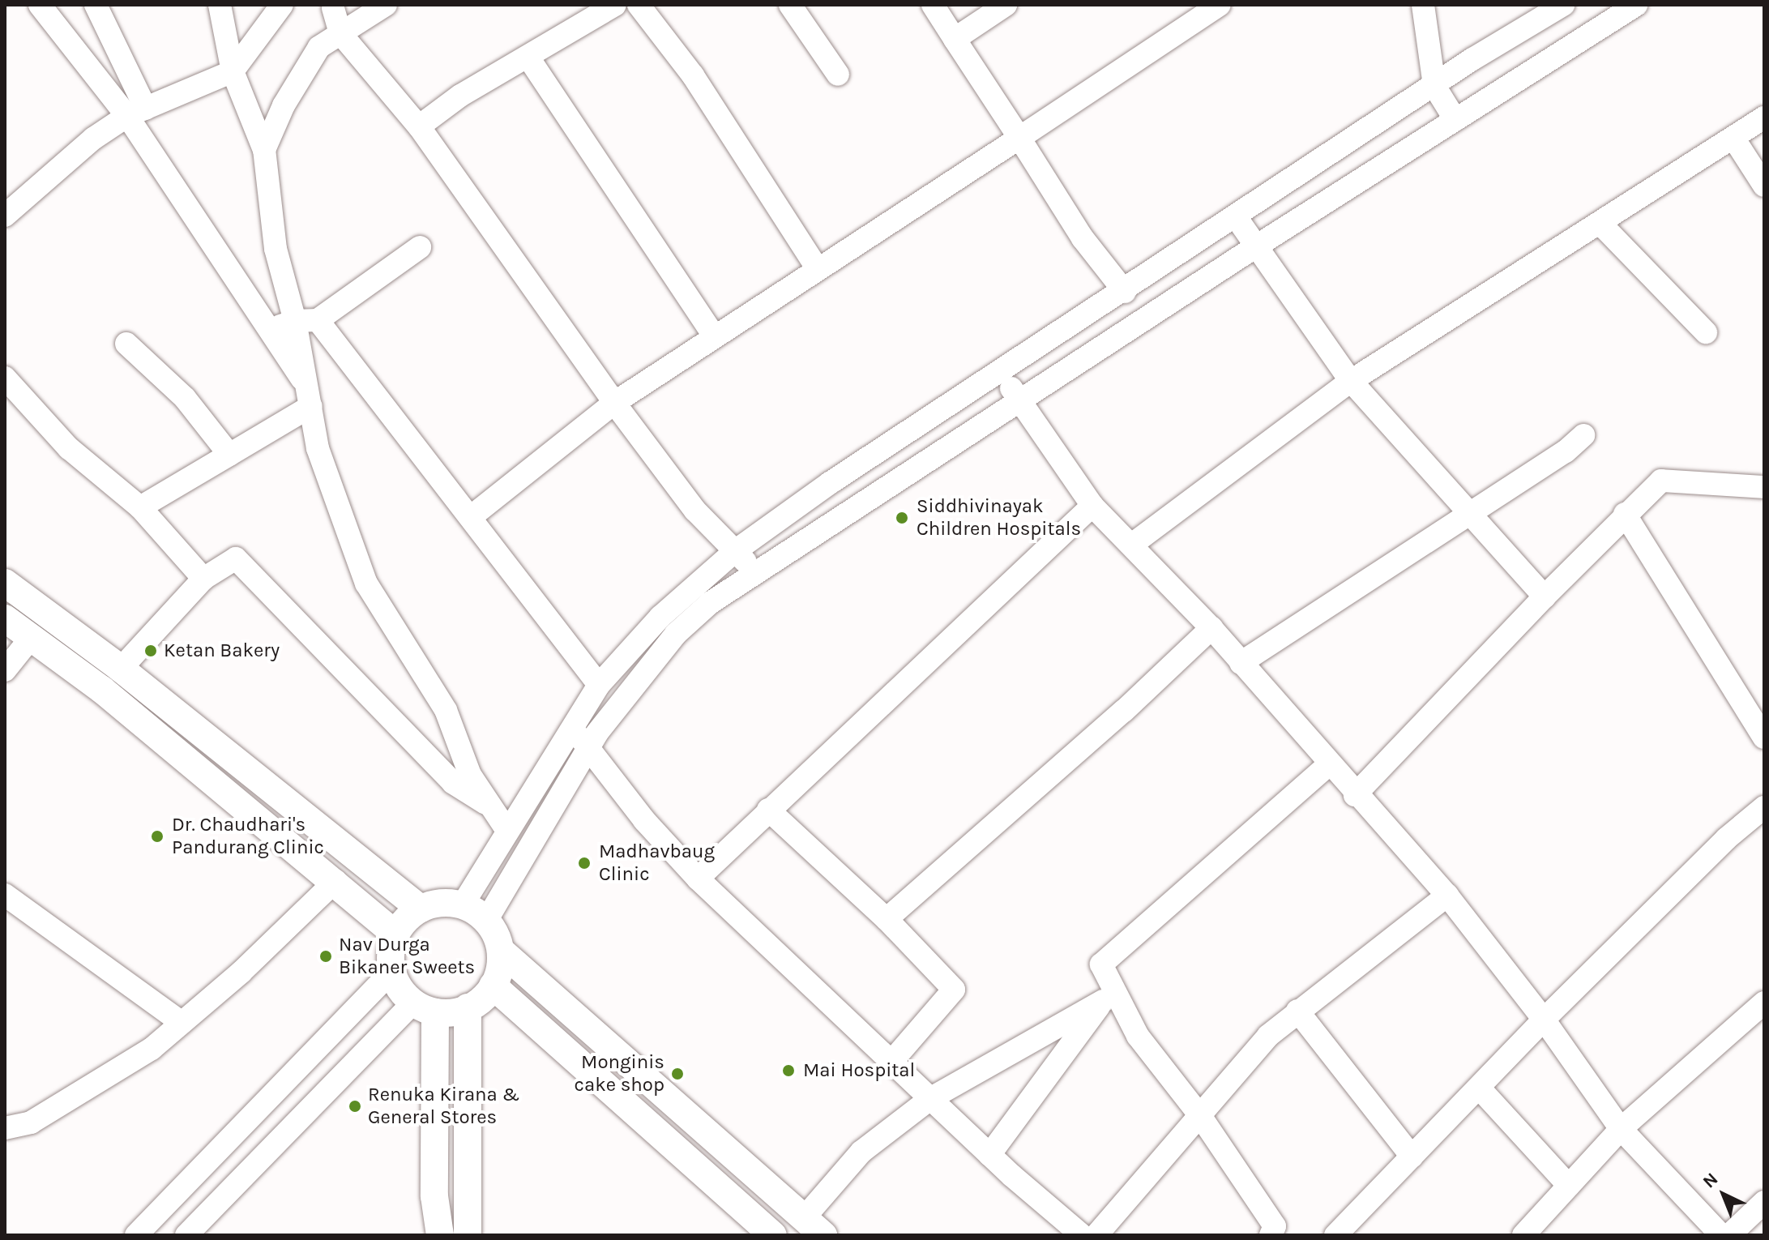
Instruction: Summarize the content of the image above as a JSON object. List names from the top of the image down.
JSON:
{
  "places": [
    "Siddhivinayak Children Hospitals",
    "Ketan Bakery",
    "Dr. Chaudhari's Pandurang Clinic",
    "Madhavbaug Clinic",
    "Nav Durga Bikaner Sweets",
    "Mai Hospital",
    "Monginis cake shop",
    "Renuka Kirana & General Stores"
  ],
  "north": "top left"
}
